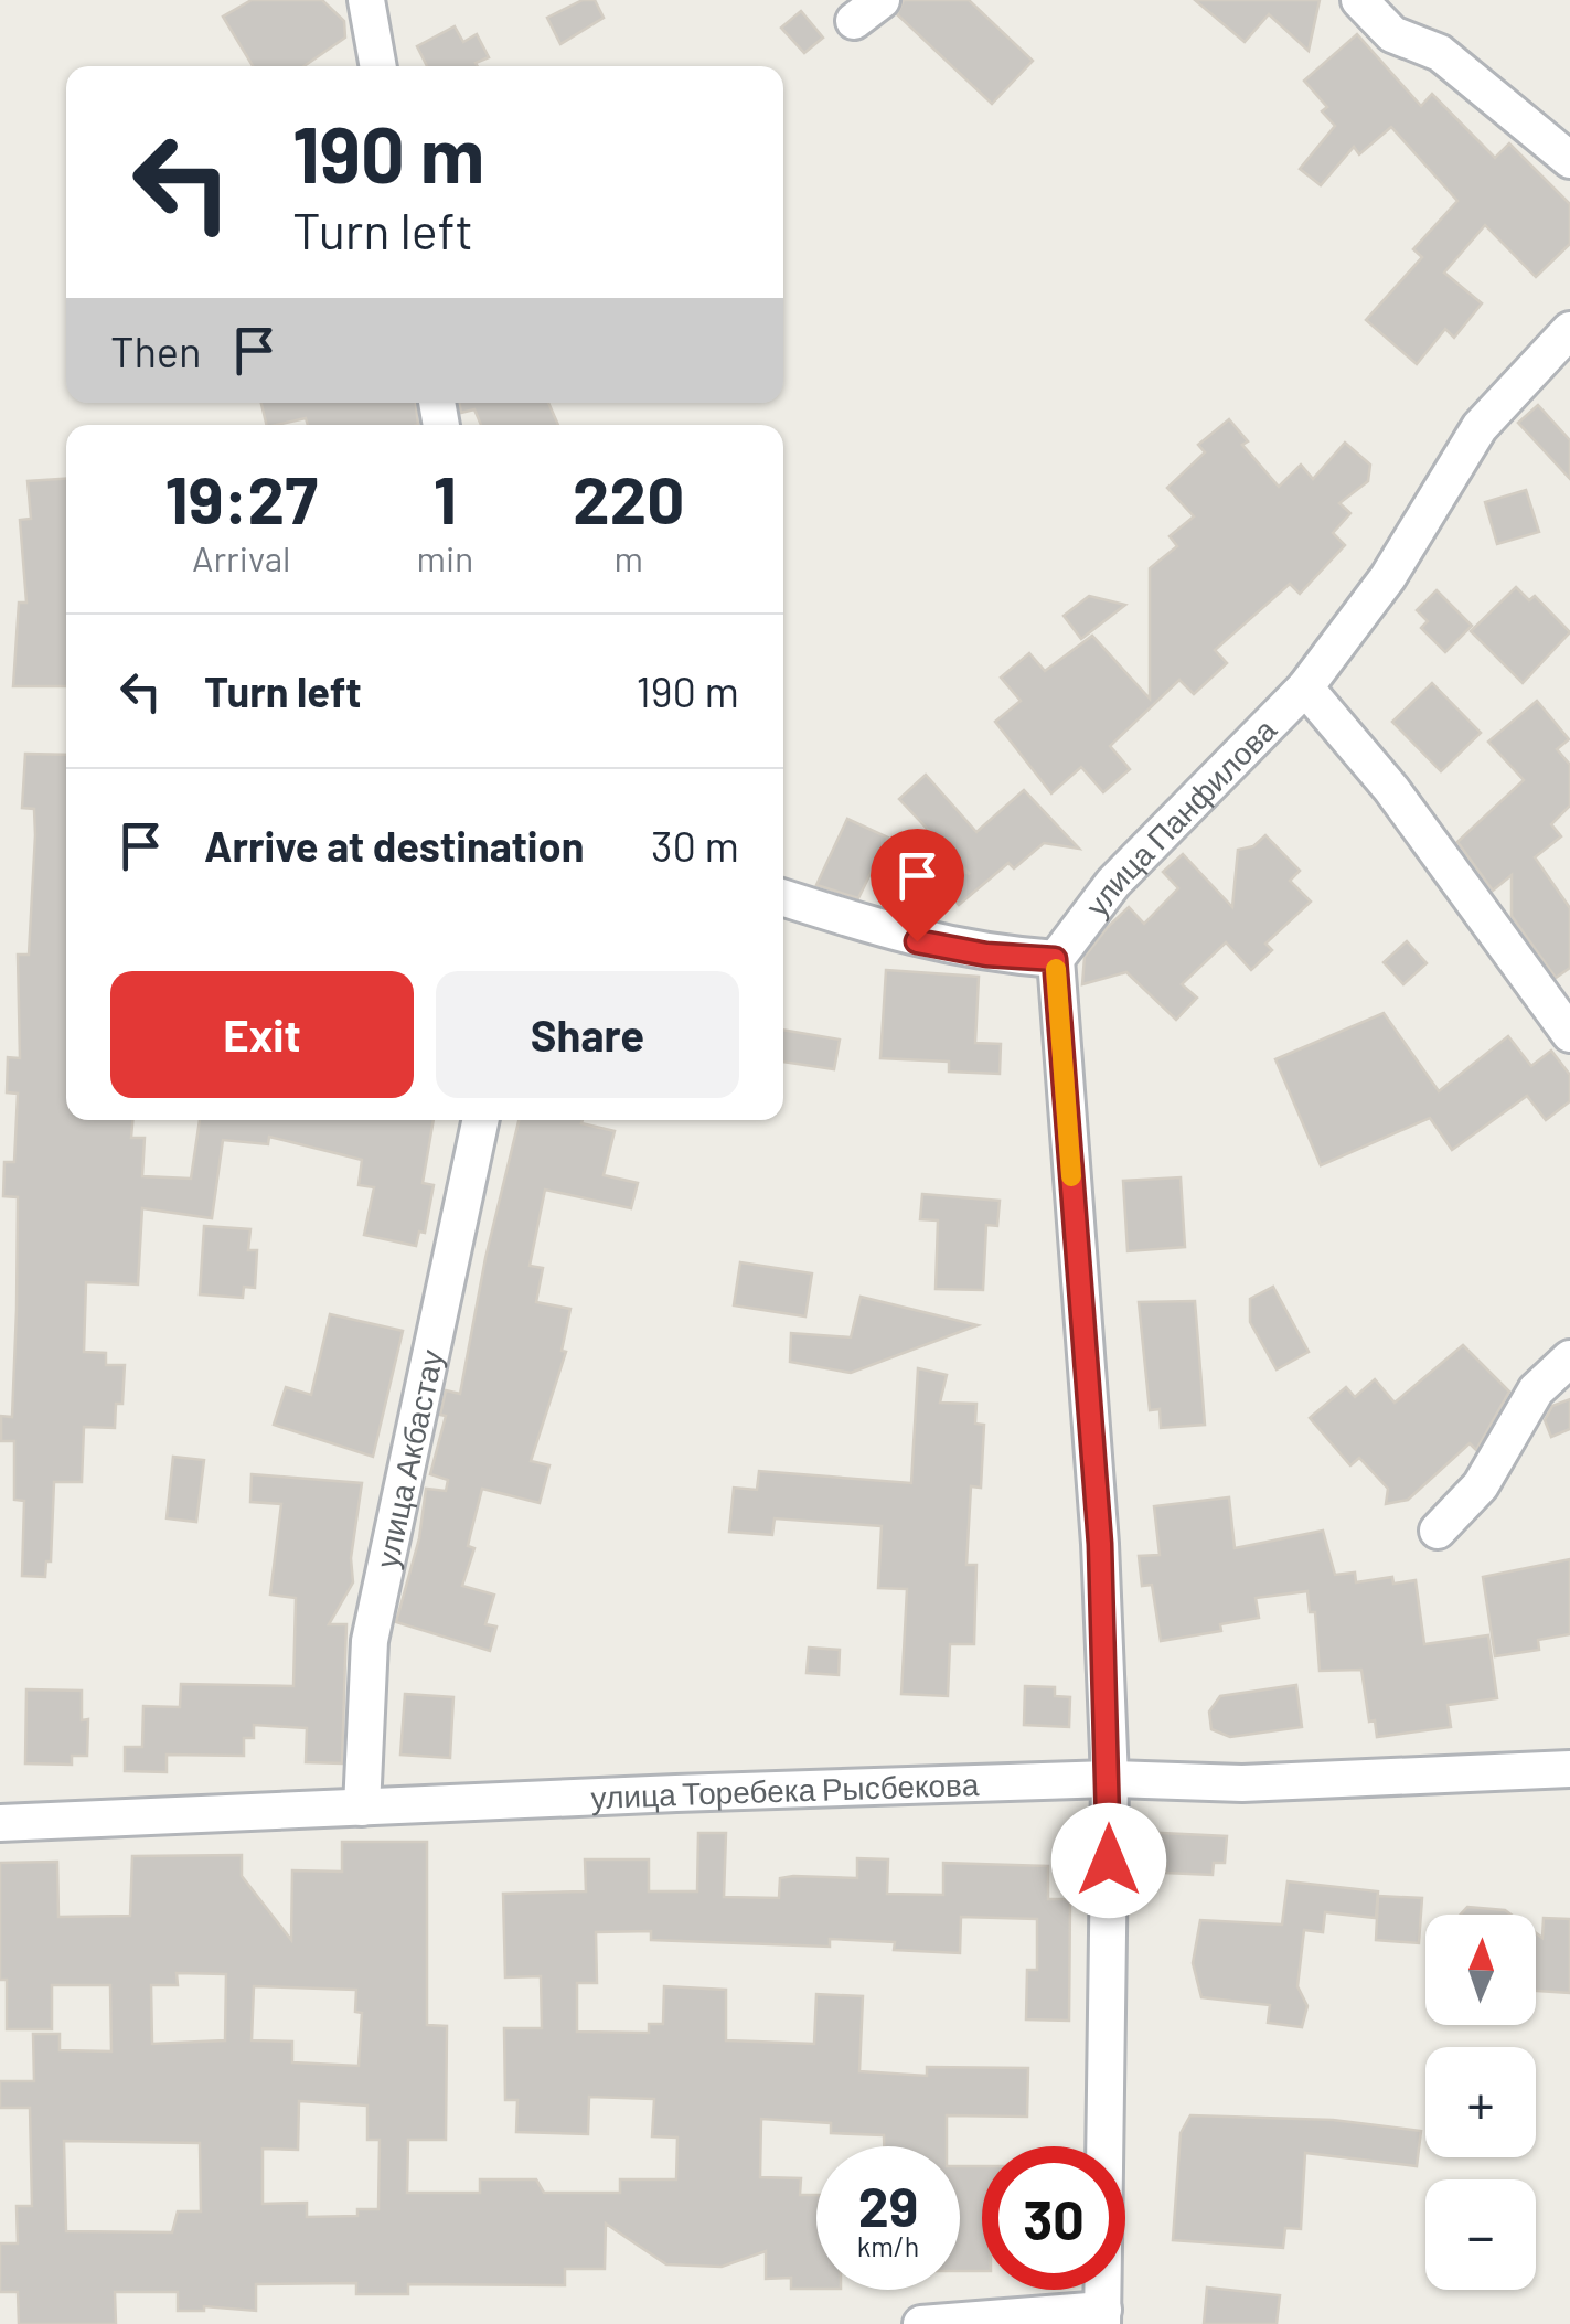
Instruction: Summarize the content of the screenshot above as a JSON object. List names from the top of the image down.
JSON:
{
  "streets": {
    "street": ["улица Панфилова", "улица Акбастау", "улица Торебека Рысбекова"]
  },
  "crossings": [
    ["улица Акбастау", "улица Торебека Рысбекова"]
  ],
  "north": "top",
  "page": {
    "turn": ["190 m", "Turn left"],
    "then": "Then",
    "eta": [
      "19:27",
      "Arrival",
      "1",
      "min",
      "220",
      "m"
    ],
    "list": [
      {
        "name": "Turn left",
        "value": "190 m"
      },
      {
        "name": "Arrive at destination",
        "value": "30 m"
      }
    ],
    "buttons": ["Exit", "Share"],
    "map_buttons": ["+", "−"],
    "speed": "29 km/h",
    "limit": "30"
  }
}
